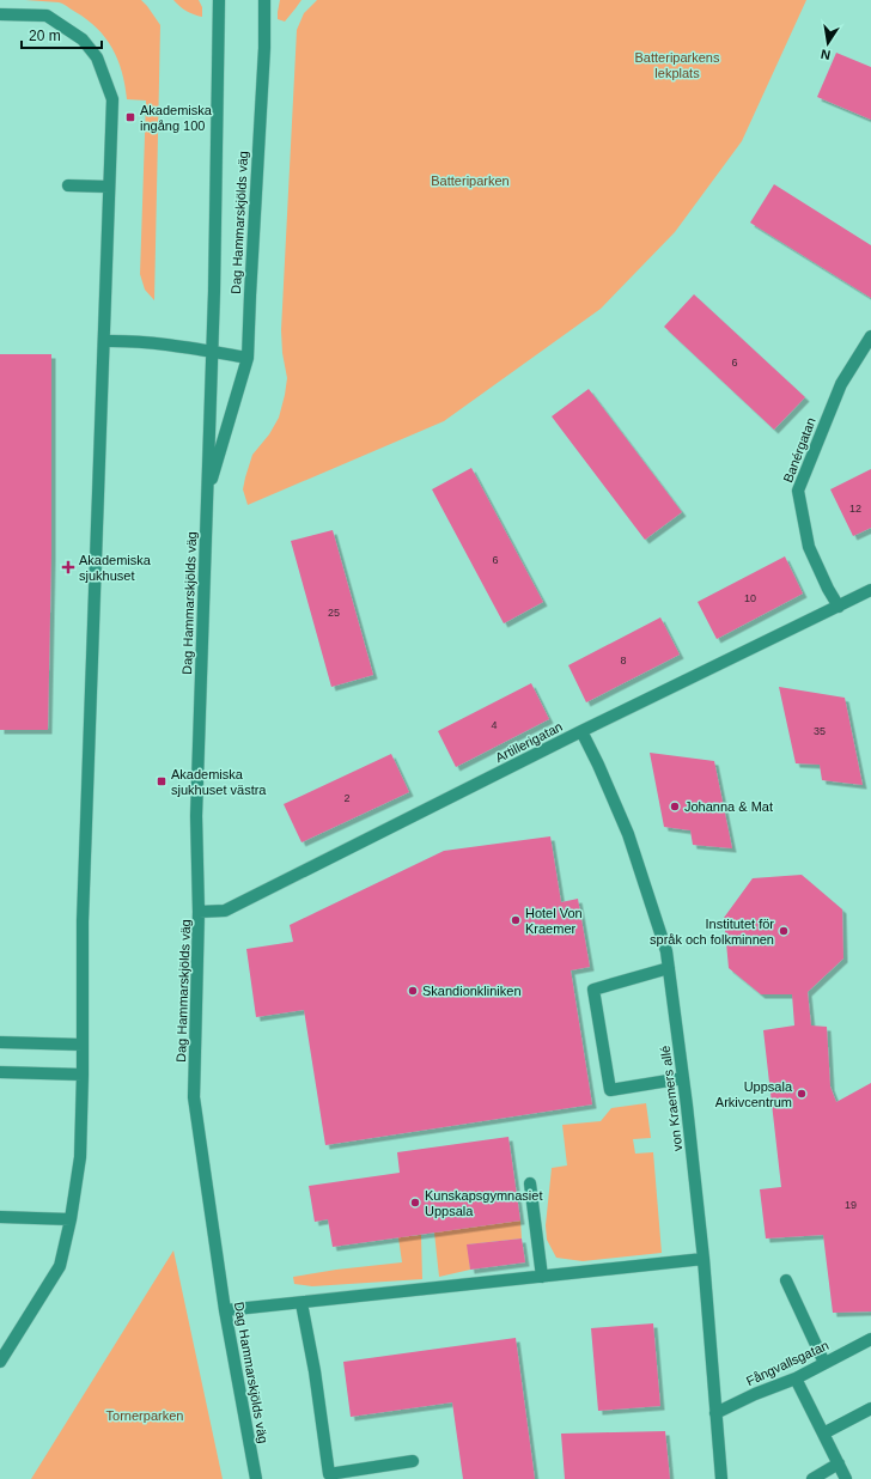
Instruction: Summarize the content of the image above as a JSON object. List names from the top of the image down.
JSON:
{
  "streets": {
    "street": [
      "Dag Hammarskjölds väg",
      "Banérgatan",
      "Artillerigatan",
      "von Kraemers allé",
      "Fångvallsgatan"
    ]
  },
  "crossings": [
    ["Dag Hammarskjölds väg", "Artillerigatan"],
    ["Banérgatan", "Artillerigatan"],
    ["Artillerigatan", "von Kraemers allé"],
    ["von Kraemers allé", "Fångvallsgatan"]
  ],
  "parks": ["Batteriparkens lekplats", "Batteriparken", "Tornerparken"],
  "places": {
    "transit": ["Akademiska ingång 100", "Akademiska sjukhuset västra"],
    "health": ["Akademiska sjukhuset"],
    "other": [
      "Johanna & Mat",
      "Hotel Von Kraemer",
      "Institutet för språk och folkminnen",
      "Skandionkliniken",
      "Uppsala Arkivcentrum",
      "Kunskapsgymnasiet Uppsala"
    ]
  },
  "house_numbers": [
    "6",
    "12",
    "6",
    "10",
    "25",
    "8",
    "4",
    "35",
    "2",
    "19"
  ],
  "scale_bar": "20 m",
  "north": "bottom"
}
